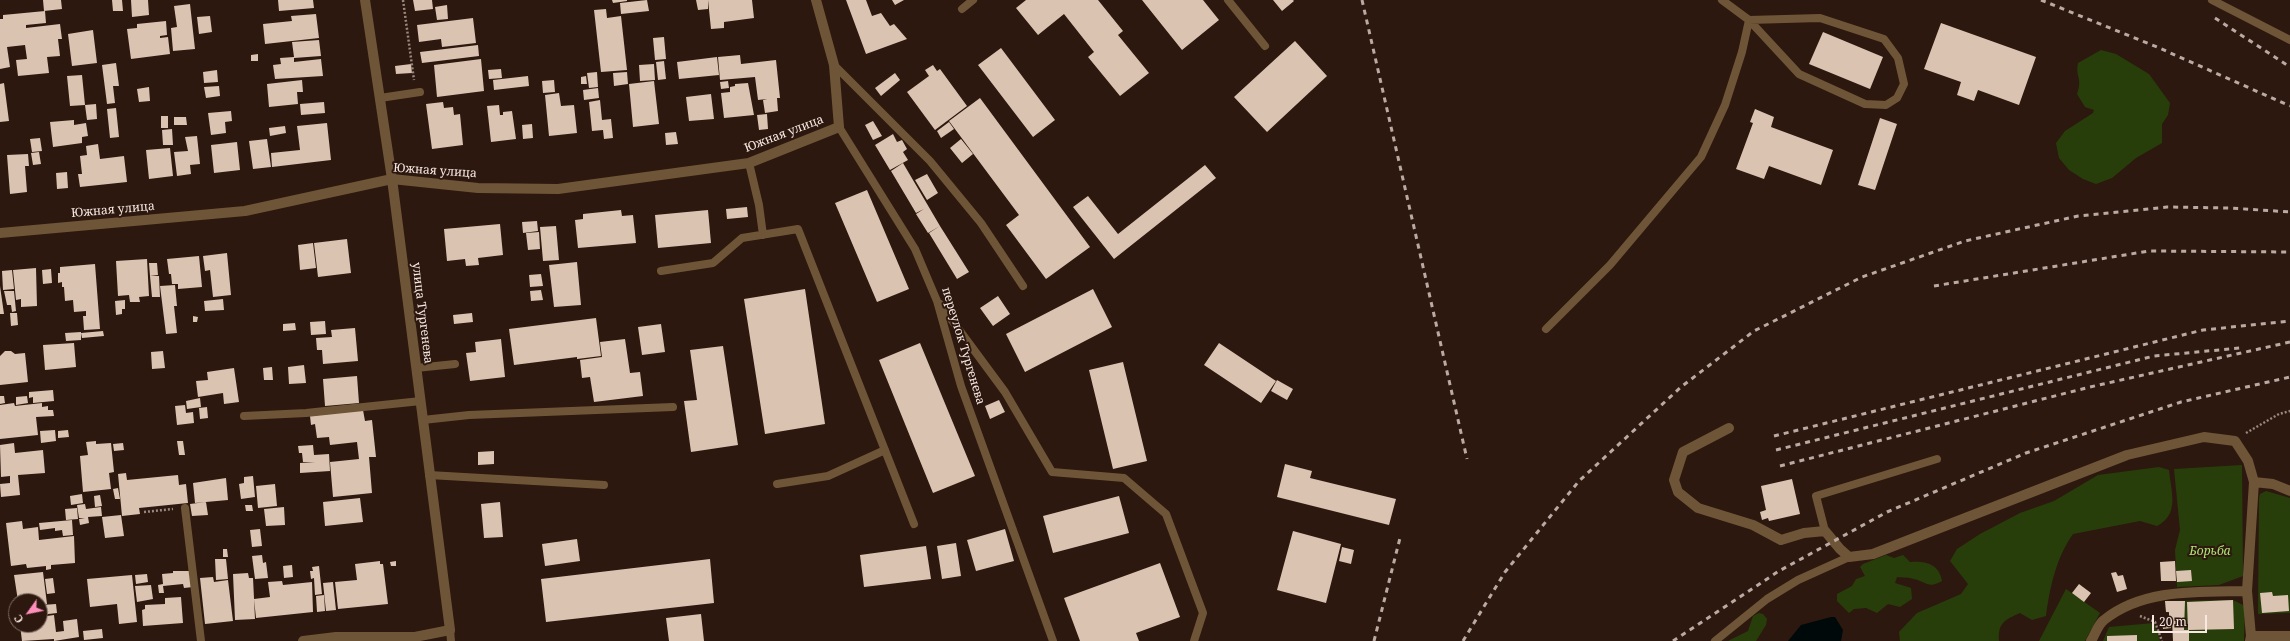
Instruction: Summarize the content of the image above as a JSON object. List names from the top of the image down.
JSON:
{
  "streets": {
    "street": ["Южная улица", "улица Тургенева", "переулок Тургенева"]
  },
  "crossings": [
    ["Южная улица", "улица Тургенева"],
    ["Южная улица", "переулок Тургенева"]
  ],
  "parks": ["Борьба"],
  "scale_bar": "20 m",
  "north": "bottom left"
}
